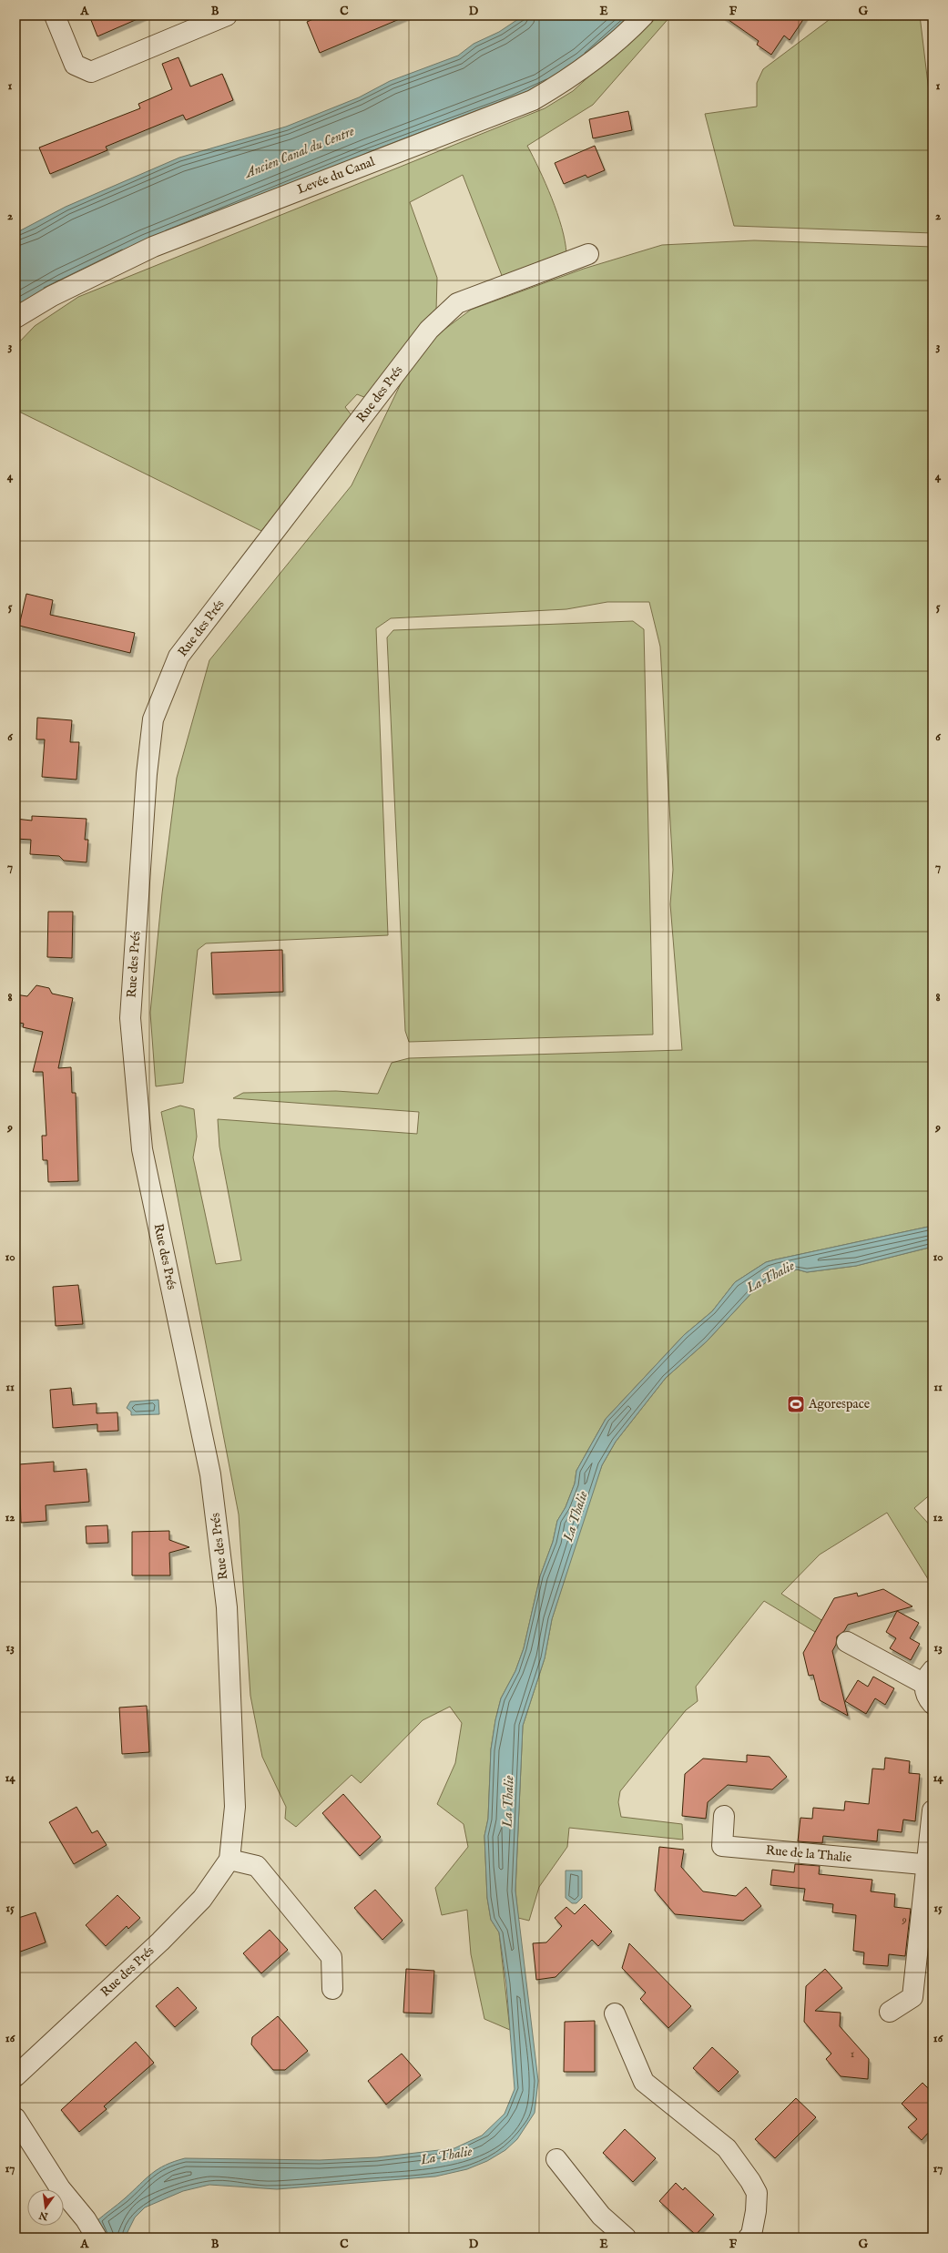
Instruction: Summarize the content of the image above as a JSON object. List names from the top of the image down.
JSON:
{
  "streets": {
    "street": ["Levée du Canal", "Rue des Prés", "Rue de la Thalie"]
  },
  "water": ["Ancien Canal du Centre", "La Thalie"],
  "places": {
    "sports": ["Agorespace"]
  },
  "house_numbers": ["9", "1"],
  "north": "bottom",
  "grid": {
    "columns": [
      "A",
      "B",
      "C",
      "D",
      "E",
      "F",
      "G"
    ],
    "rows": [
      "1",
      "2",
      "3",
      "4",
      "5",
      "6",
      "7",
      "8",
      "9",
      "10",
      "11",
      "12",
      "13",
      "14",
      "15",
      "16",
      "17"
    ]
  }
}
